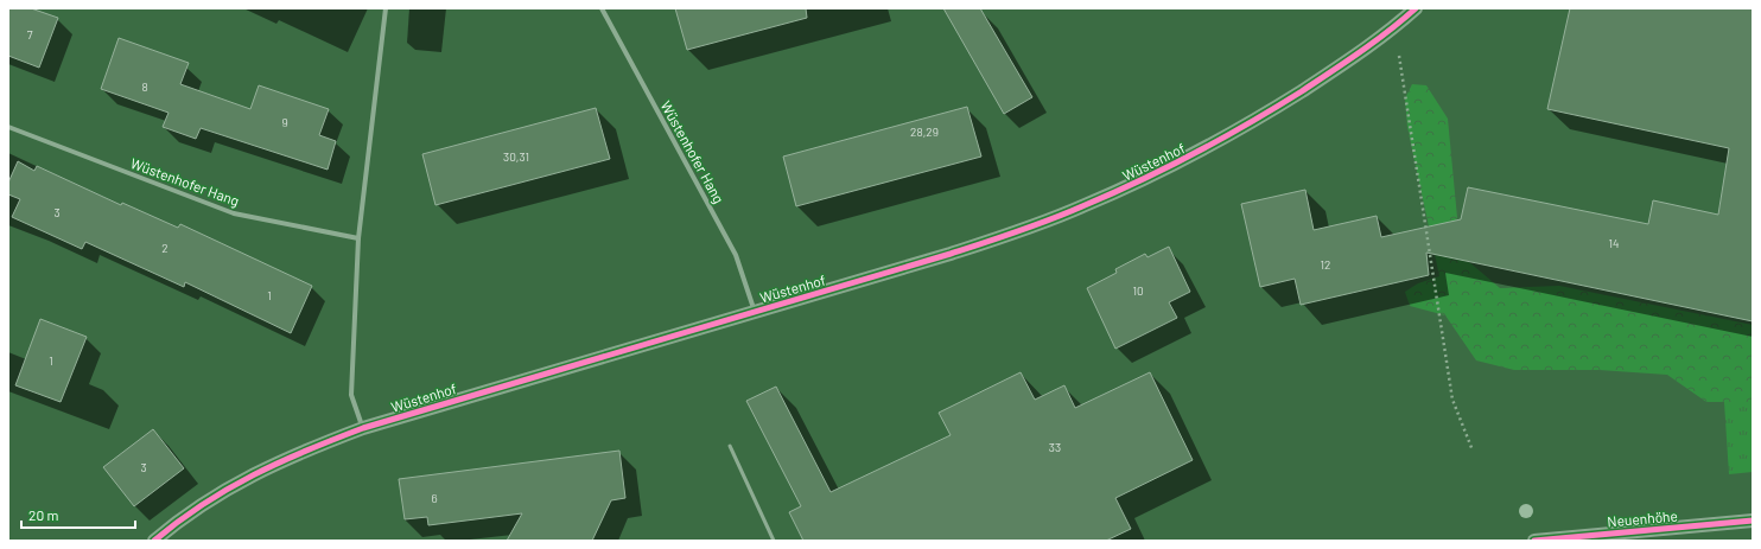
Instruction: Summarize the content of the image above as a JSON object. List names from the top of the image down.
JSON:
{
  "streets": {
    "main road": ["Wüstenhof", "Neuenhöhe"],
    "street": ["Wüstenhofer Hang"]
  },
  "crossings": [
    ["Wüstenhofer Hang", "Wüstenhof"]
  ],
  "house_numbers": [
    "7",
    "8",
    "9",
    "28,29",
    "30,31",
    "3",
    "14",
    "2",
    "12",
    "10",
    "1",
    "1",
    "33",
    "3",
    "6"
  ],
  "scale_bar": "20 m"
}
